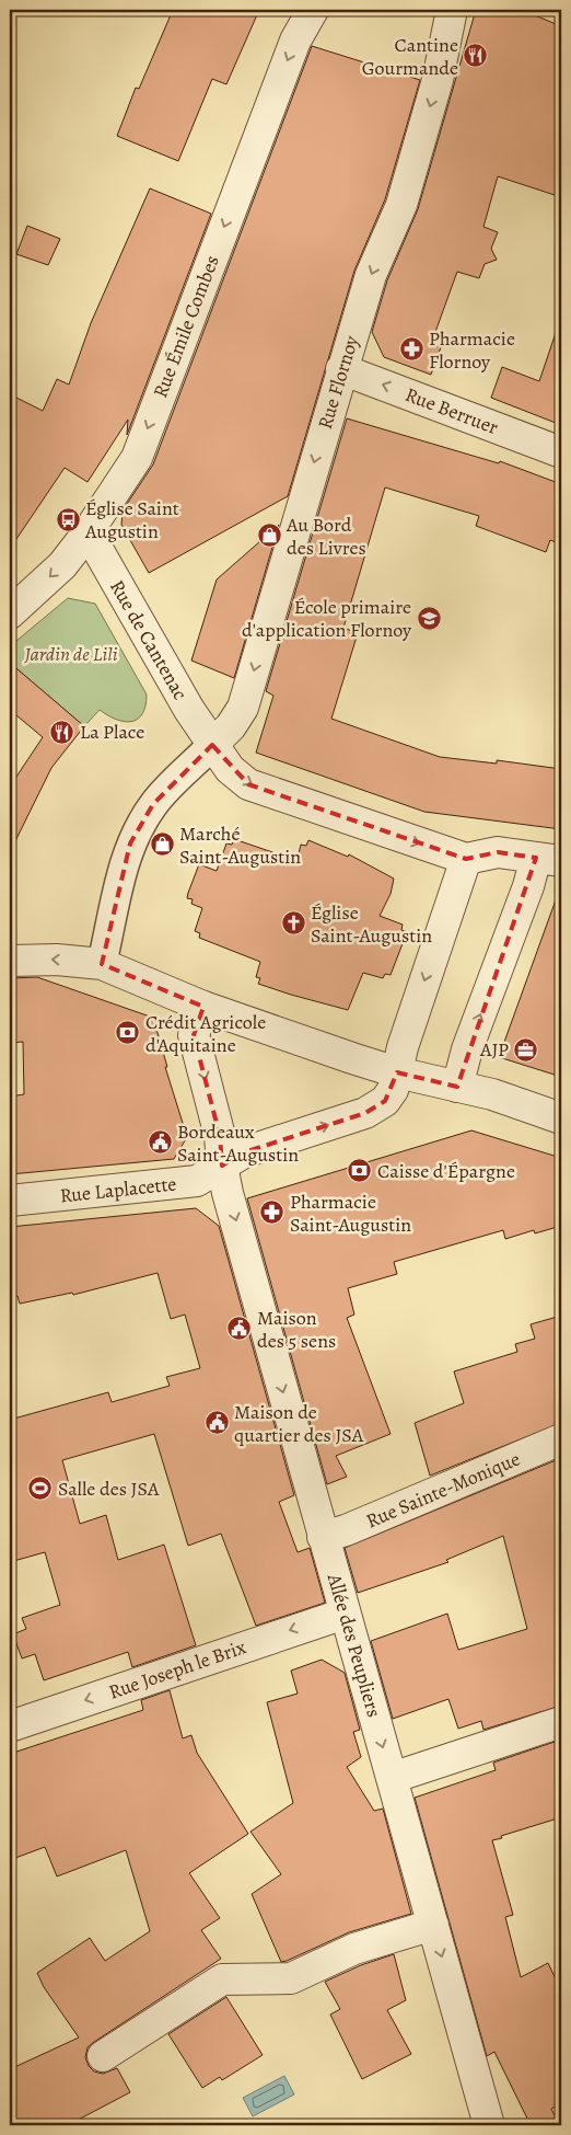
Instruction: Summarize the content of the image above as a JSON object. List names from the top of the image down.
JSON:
{
  "streets": {
    "street": [
      "Rue Émile Combes",
      "Rue Flornoy",
      "Rue Berruer",
      "Rue de Cantenac",
      "Rue Laplacette",
      "Rue Sainte-Monique",
      "Allée des Peupliers",
      "Rue Joseph le Brix"
    ]
  },
  "crossings": [
    ["Rue Émile Combes", "Rue de Cantenac"],
    ["Rue Flornoy", "Rue Berruer"],
    ["Rue Flornoy", "Rue de Cantenac"],
    ["Rue de Cantenac", "Rue Laplacette"],
    ["Rue Laplacette", "Allée des Peupliers"],
    ["Rue Sainte-Monique", "Allée des Peupliers"],
    ["Allée des Peupliers", "Rue Joseph le Brix"]
  ],
  "one_way": [
    "Rue Émile Combes",
    "Rue Flornoy",
    "Rue Berruer",
    "Allée des Peupliers",
    "Rue Joseph le Brix"
  ],
  "parks": ["Jardin de Lili"],
  "places": {
    "restaurant": ["Cantine Gourmande", "La Place"],
    "pharmacy": ["Pharmacie Flornoy", "Pharmacie Saint-Augustin"],
    "bus stop": ["Église Saint Augustin"],
    "shop": ["Au Bord des Livres", "Marché Saint-Augustin"],
    "school or university": ["École primaire d'application Flornoy"],
    "church": ["Église Saint-Augustin"],
    "bank": ["Crédit Agricole d'Aquitaine", "Caisse d'Épargne"],
    "office": ["AJP"],
    "public building": ["Bordeaux Saint-Augustin", "Maison des 5 sens", "Maison de quartier des JSA"],
    "sports": ["Salle des JSA"]
  }
}
